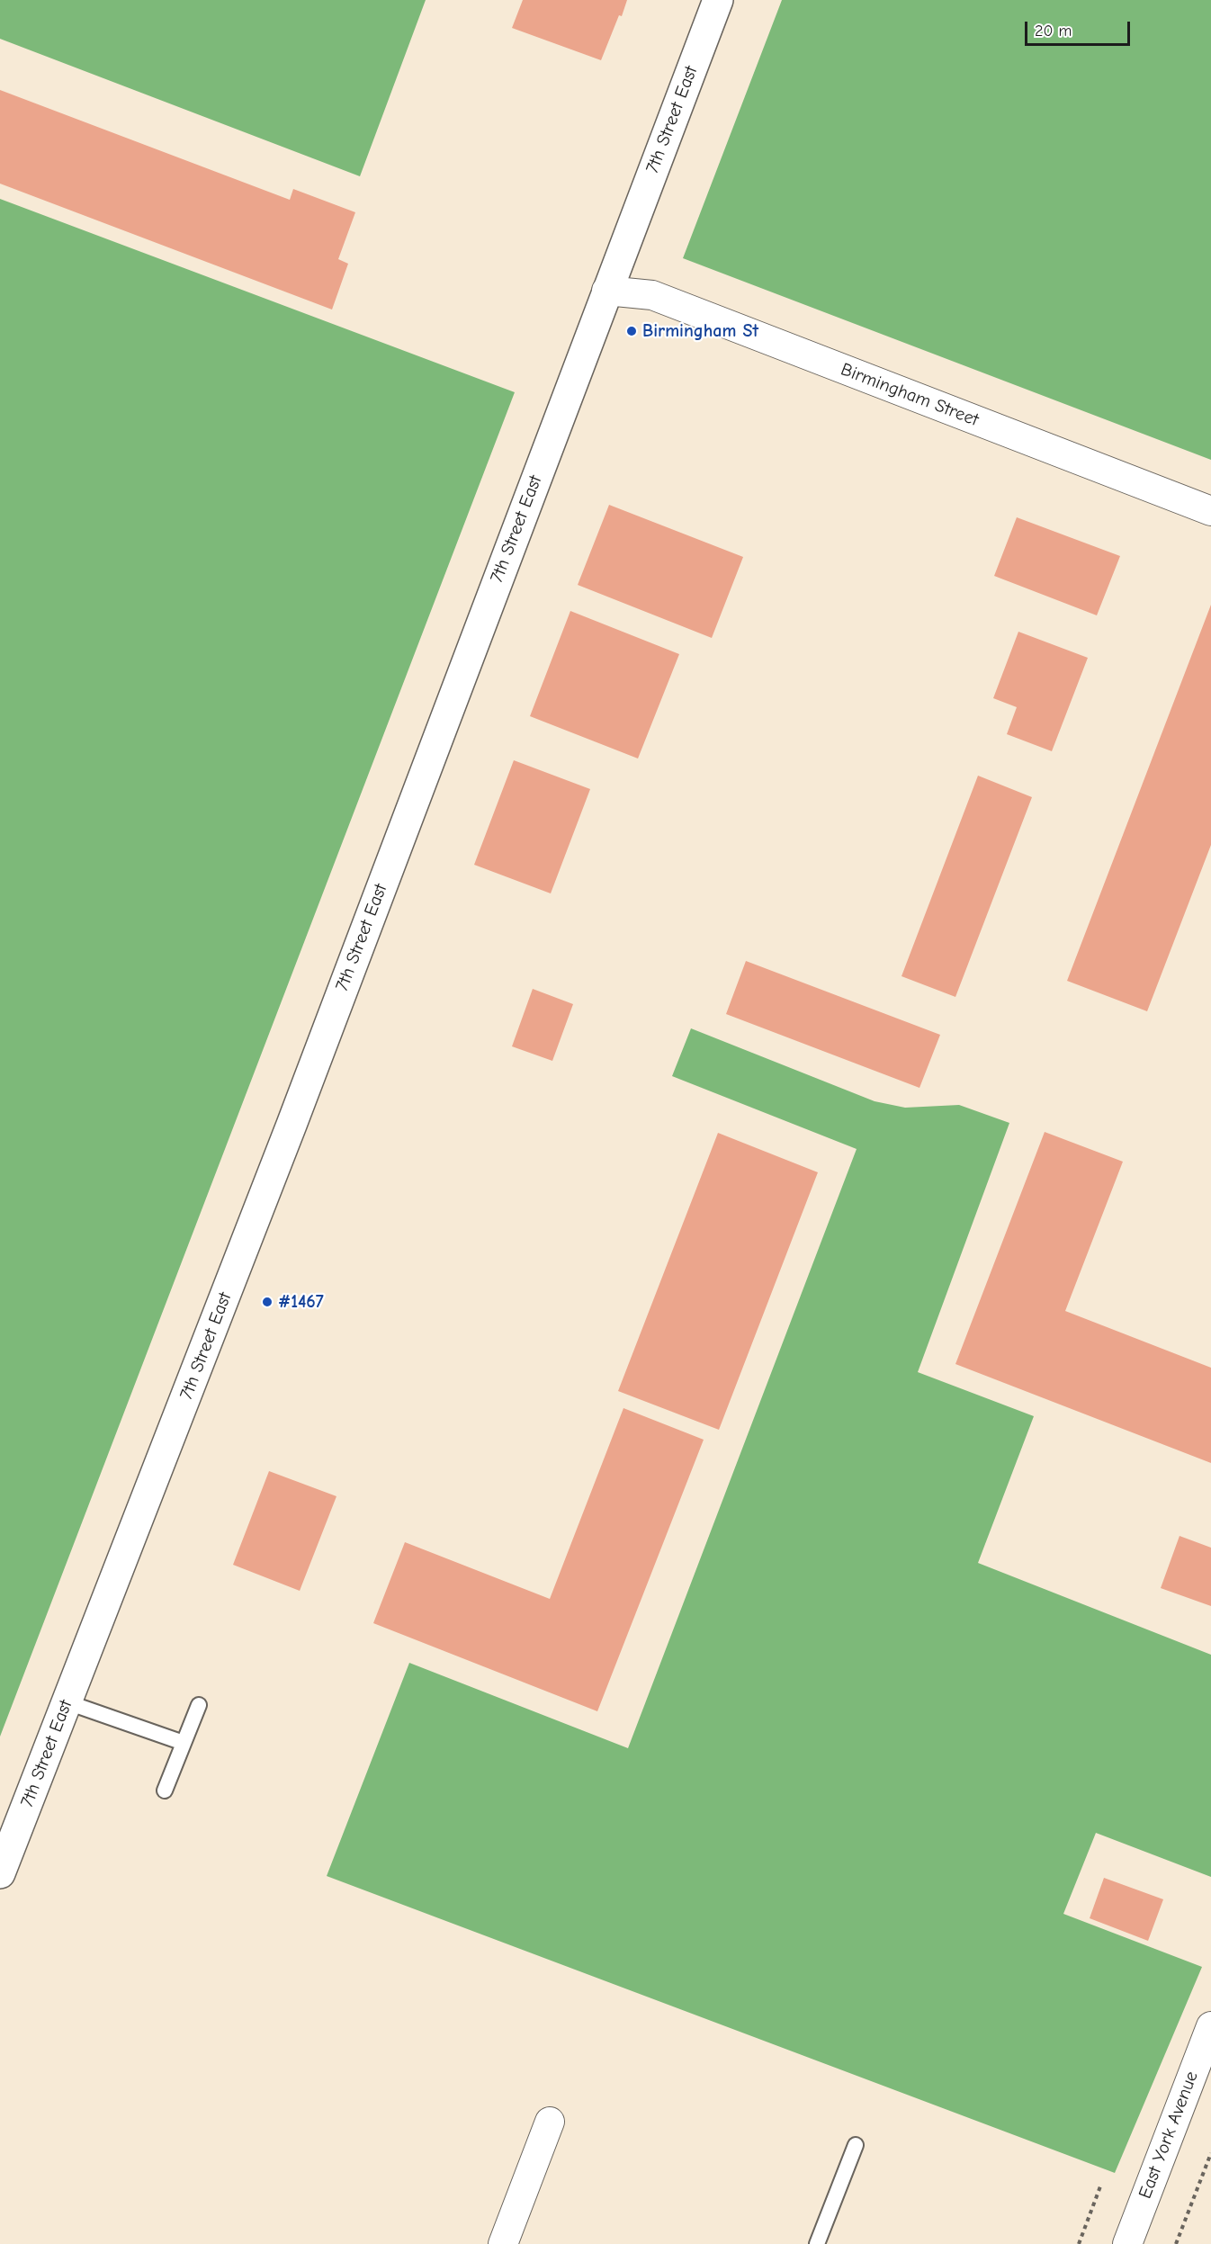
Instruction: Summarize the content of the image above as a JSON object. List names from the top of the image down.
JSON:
{
  "streets": {
    "street": ["7th Street East", "Birmingham Street", "East York Avenue"]
  },
  "crossings": [
    ["7th Street East", "Birmingham Street"]
  ],
  "places": ["Birmingham St", "#1467"],
  "scale_bar": "20 m"
}
